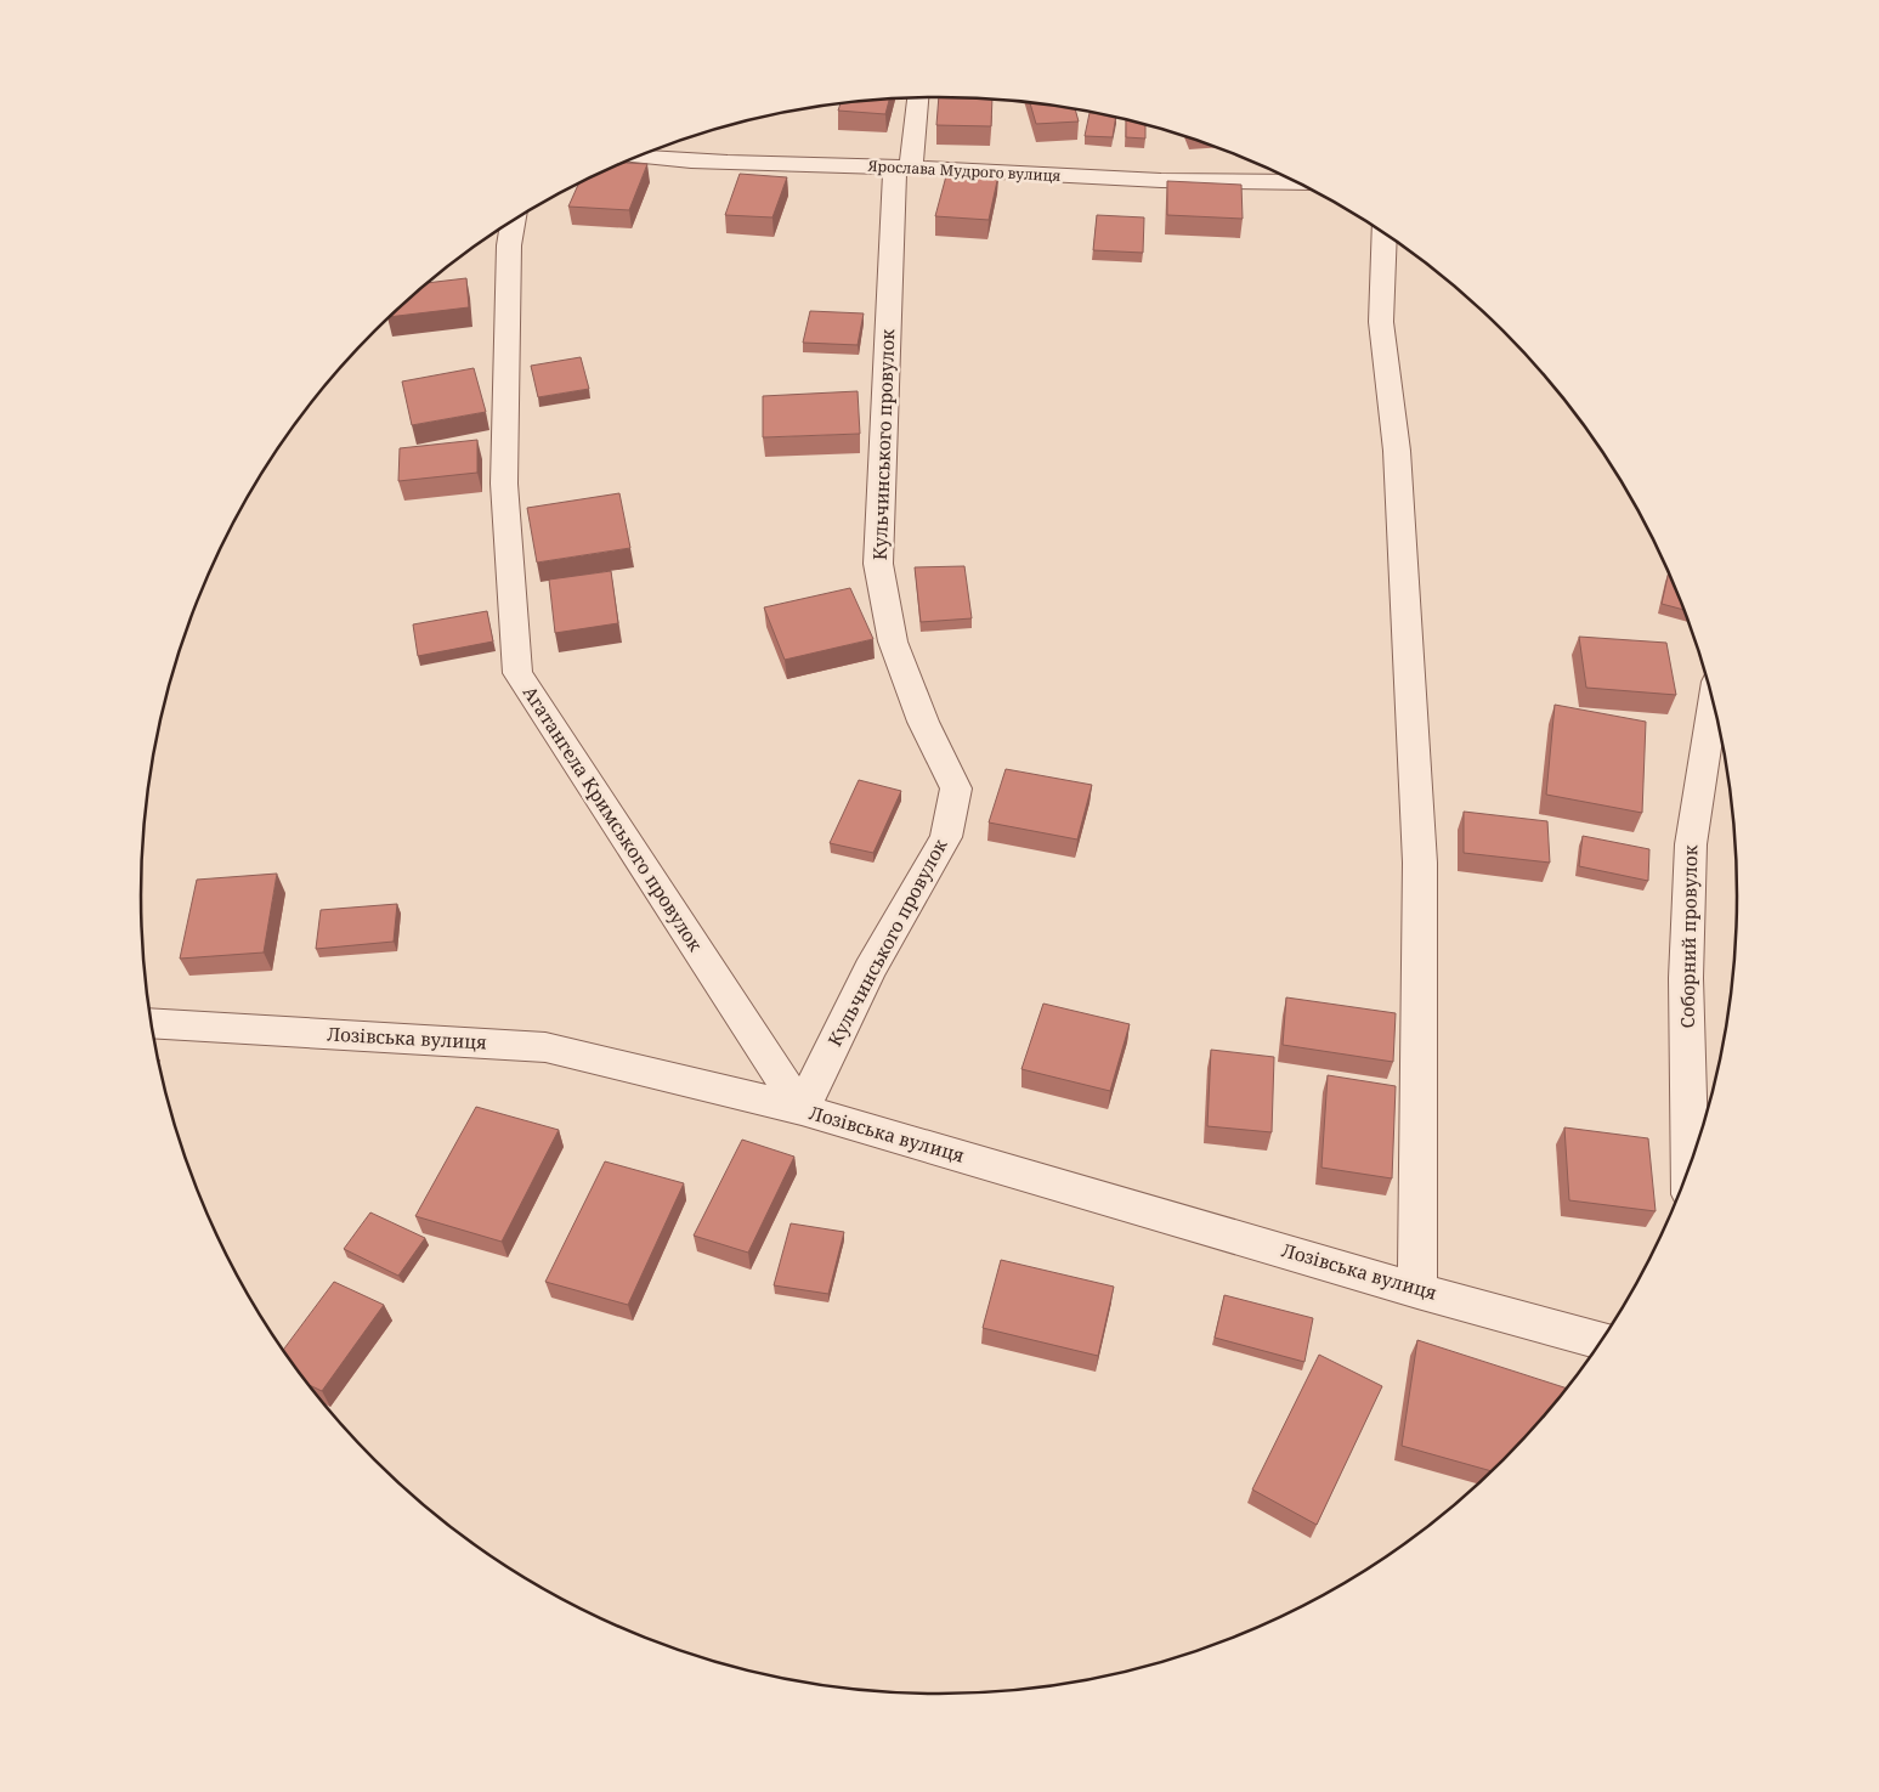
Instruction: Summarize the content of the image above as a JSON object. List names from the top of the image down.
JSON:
{
  "streets": {
    "street": [
      "Ярослава Мудрого вулиця",
      "Кульчинського провулок",
      "Агатангела Кримського провулок",
      "Соборний провулок",
      "Лозівська вулиця"
    ]
  },
  "crossings": [
    ["Ярослава Мудрого вулиця", "Кульчинського провулок"],
    ["Кульчинського провулок", "Агатангела Кримського провулок"],
    ["Кульчинського провулок", "Лозівська вулиця"],
    ["Агатангела Кримського провулок", "Лозівська вулиця"]
  ]
}
